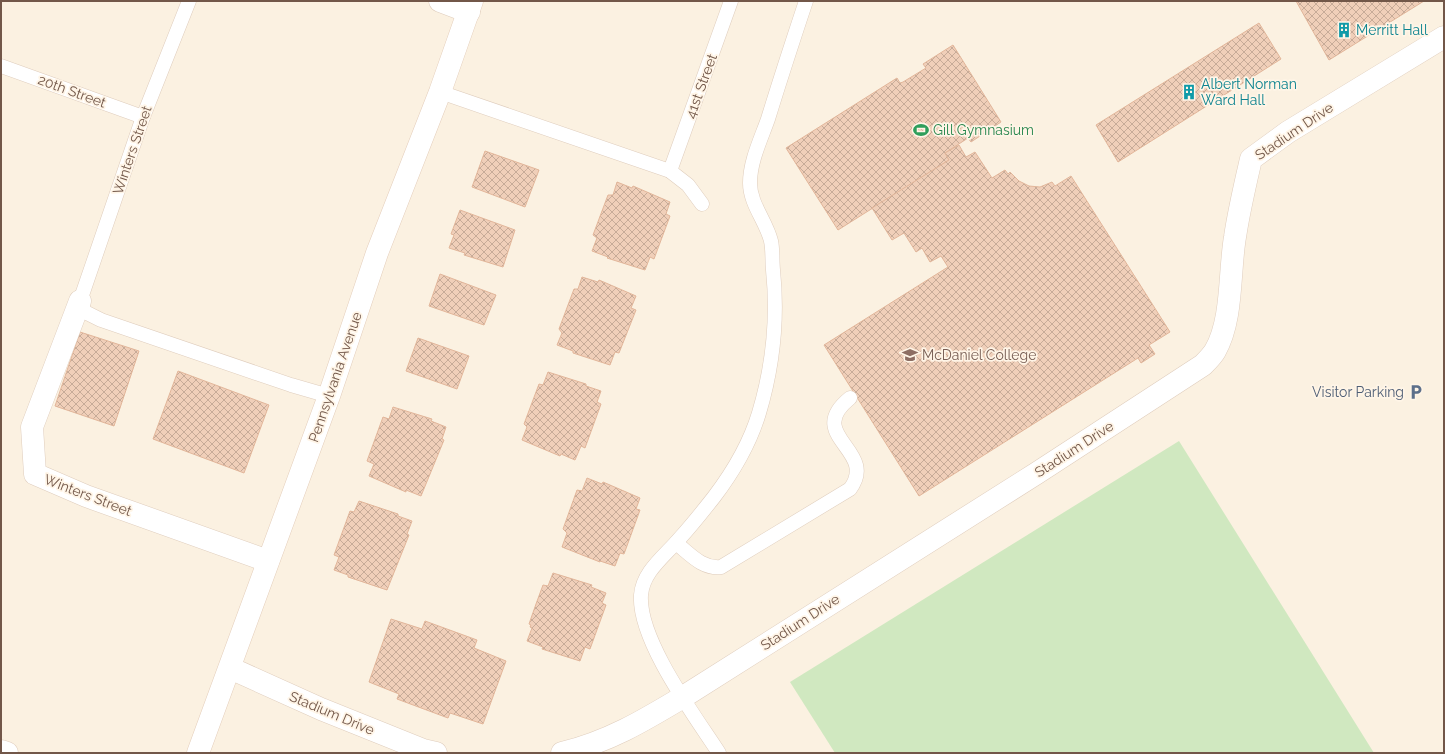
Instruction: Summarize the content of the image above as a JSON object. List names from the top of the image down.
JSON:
{
  "streets": {
    "street": ["Stadium Drive", "Winters Street", "Pennsylvania Avenue"],
    "lane": ["41st Street", "20th Street"]
  },
  "crossings": [
    ["20th Street", "Winters Street"],
    ["Stadium Drive", "Pennsylvania Avenue"],
    ["Winters Street", "Pennsylvania Avenue"]
  ],
  "places": {
    "building": ["Merritt Hall", "Albert Norman Ward Hall"],
    "sports": ["Gill Gymnasium"],
    "school or university": ["McDaniel College"],
    "parking": ["Visitor Parking"]
  }
}
